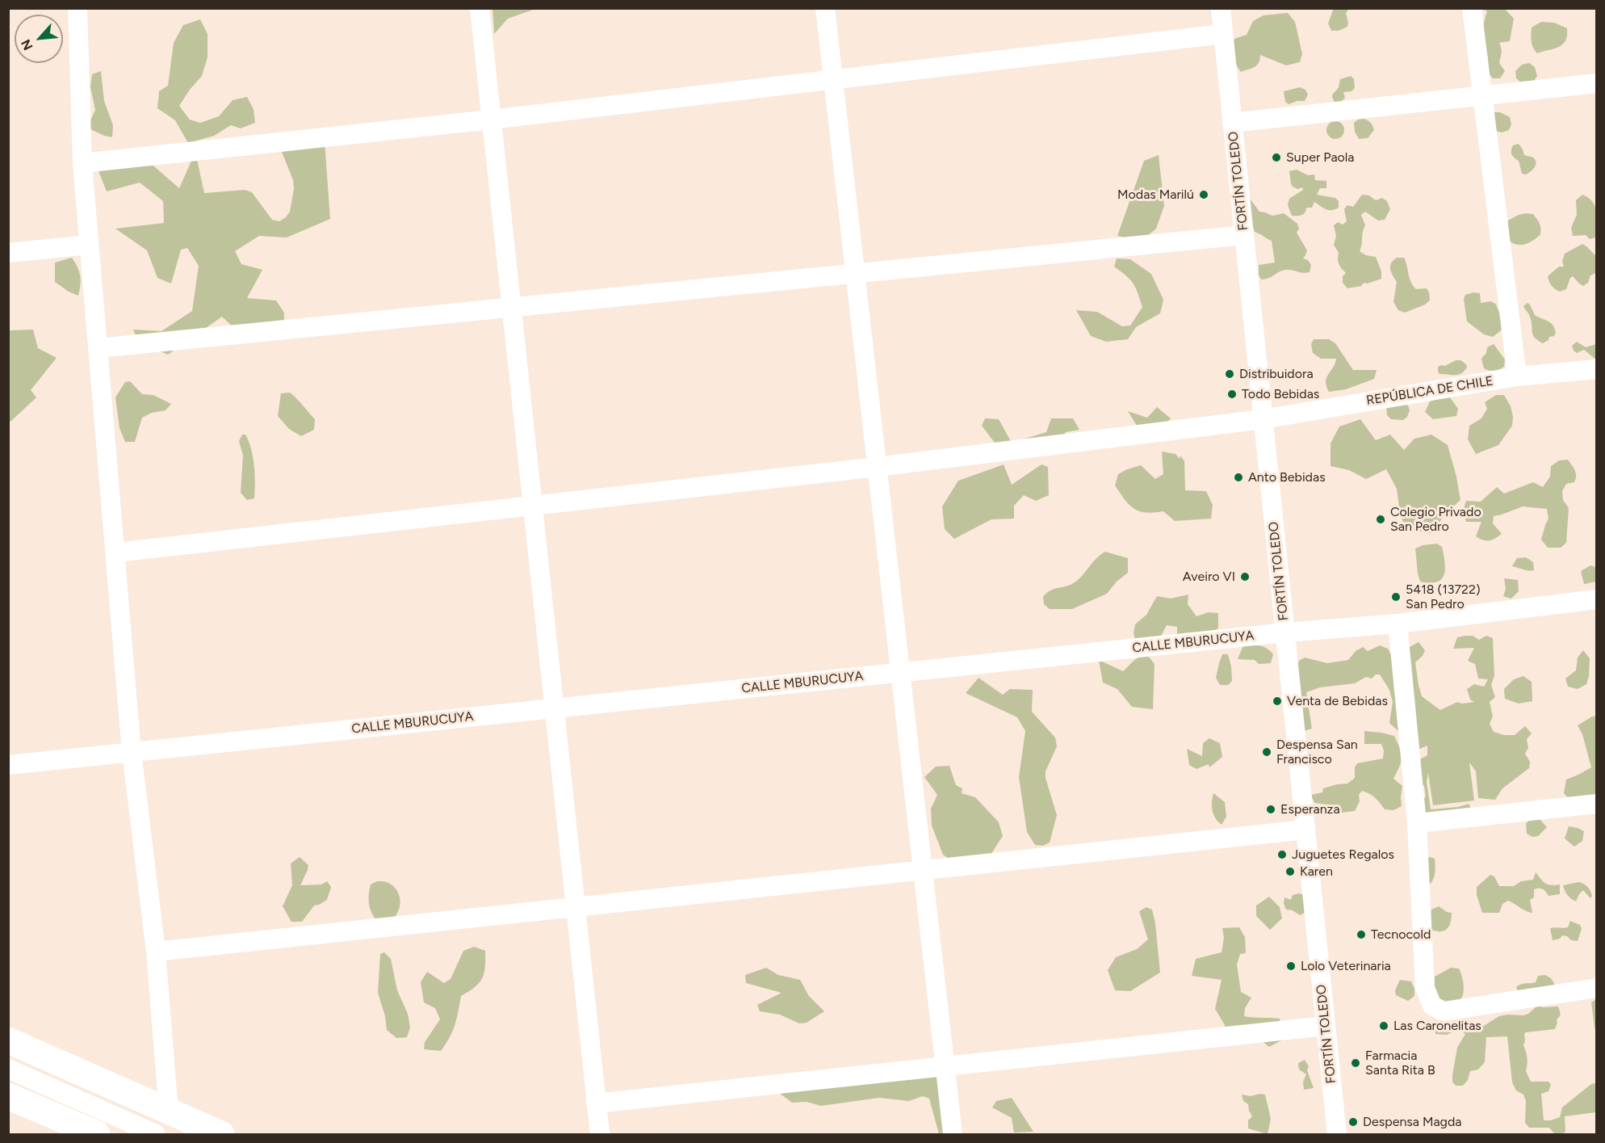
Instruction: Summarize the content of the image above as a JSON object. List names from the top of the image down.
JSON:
{
  "streets": {
    "street": ["FORTÍN TOLEDO", "REPÚBLICA DE CHILE", "CALLE MBURUCUYA"]
  },
  "crossings": [
    ["FORTÍN TOLEDO", "REPÚBLICA DE CHILE"],
    ["FORTÍN TOLEDO", "CALLE MBURUCUYA"]
  ],
  "places": [
    "Super Paola",
    "Modas Marilú",
    "Distribuidora",
    "Todo Bebidas",
    "Anto Bebidas",
    "Colegio Privado San Pedro",
    "Aveiro VI",
    "5418 (13722) San Pedro",
    "Venta de Bebidas",
    "Despensa San Francisco",
    "Esperanza",
    "Juguetes Regalos",
    "Karen",
    "Tecnocold",
    "Lolo Veterinaria",
    "Las Caronelitas",
    "Farmacia Santa Rita B",
    "Despensa Magda"
  ],
  "north": "bottom left"
}
